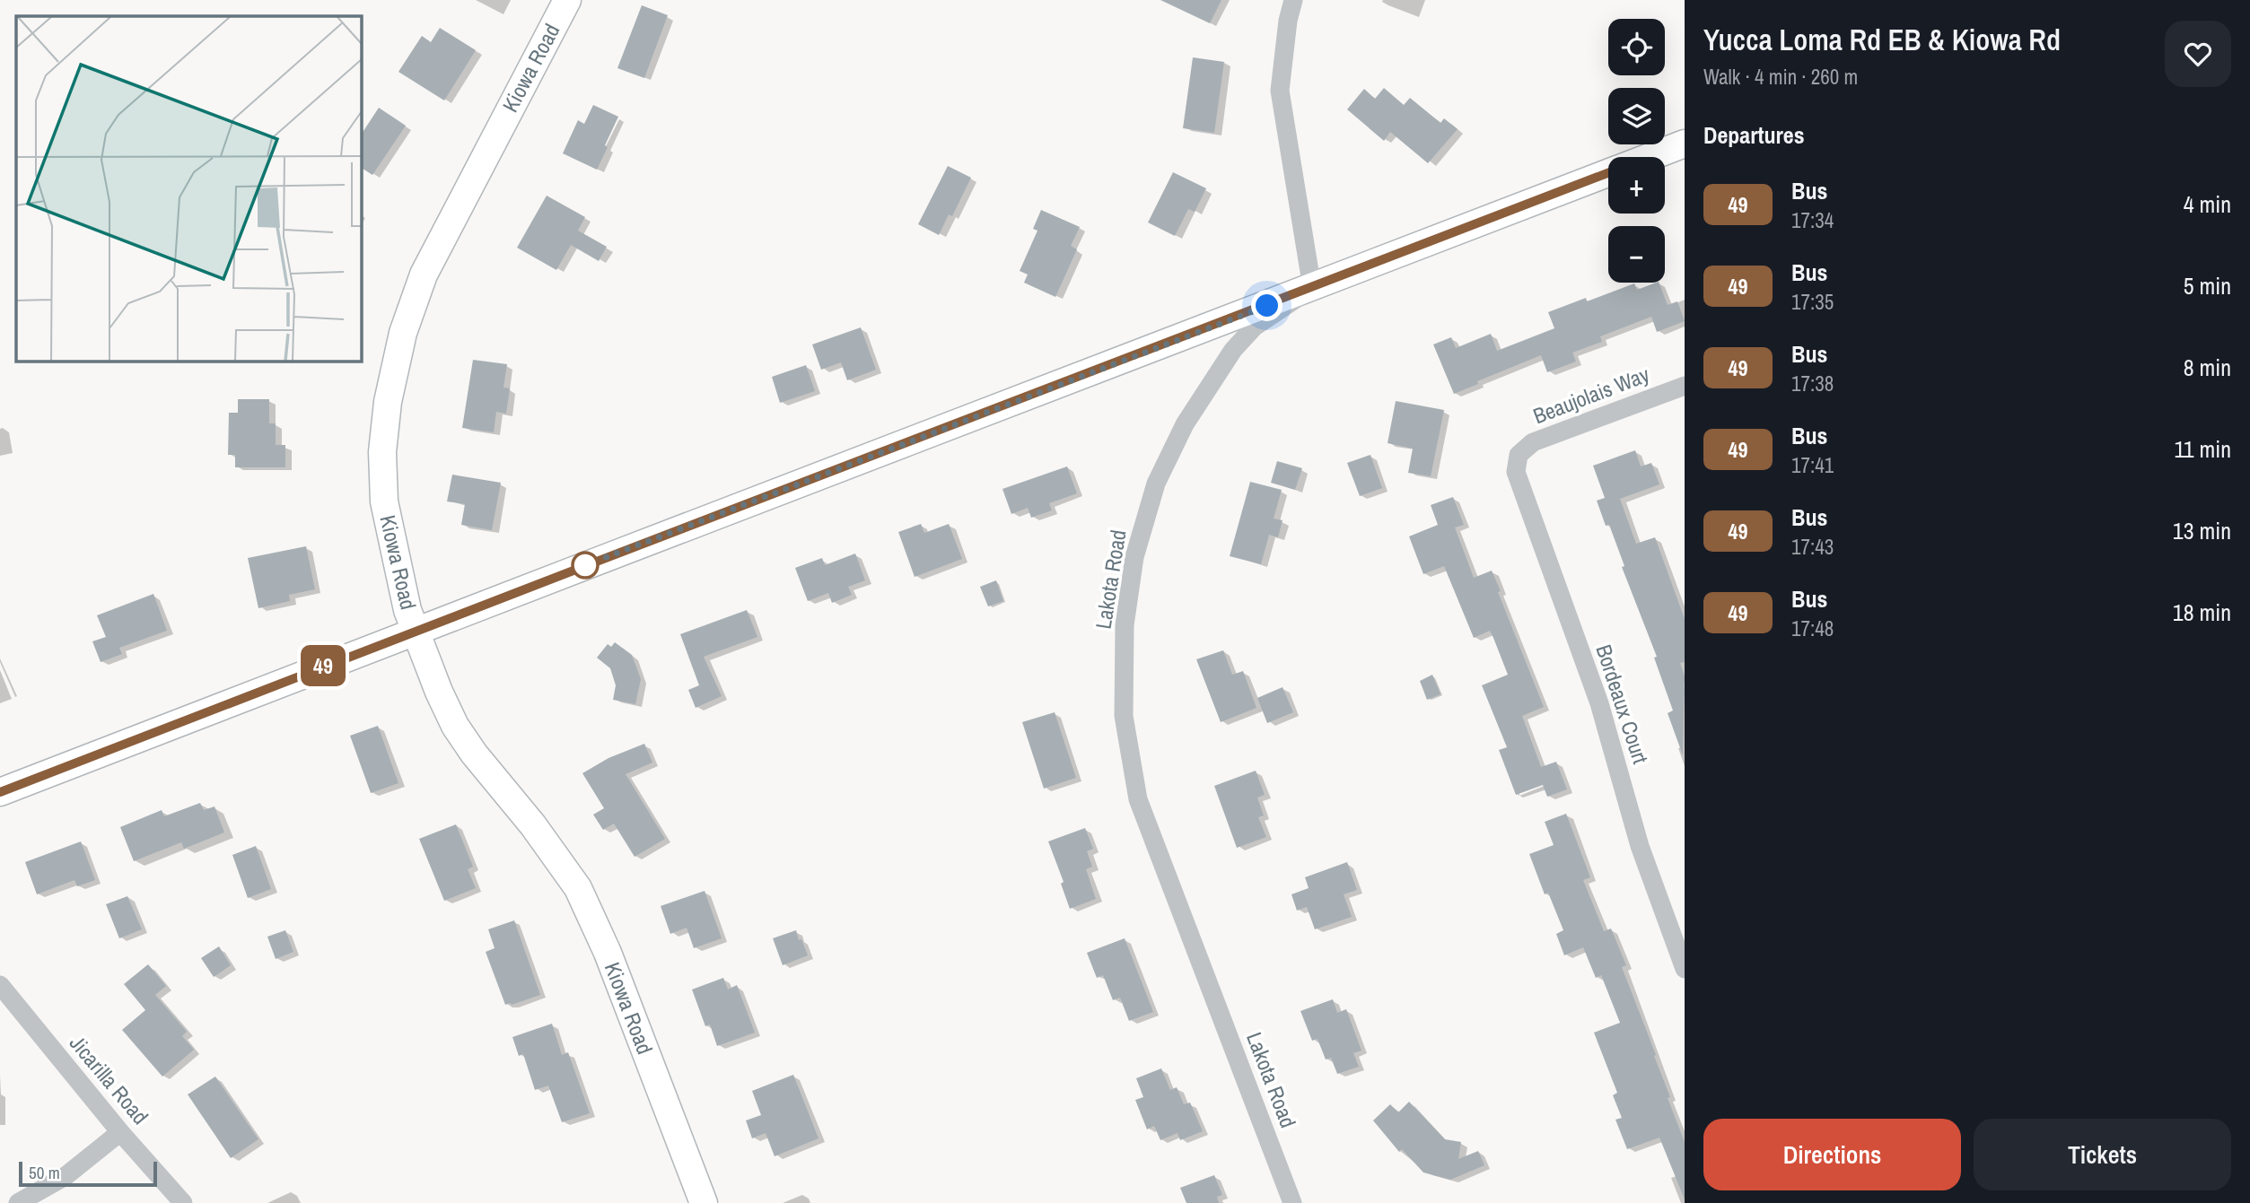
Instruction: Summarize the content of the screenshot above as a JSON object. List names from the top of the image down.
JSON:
{
  "streets": {
    "main road": ["Kiowa Road"],
    "street": [
      "Beaujolais Way",
      "Lakota Road",
      "Bordeaux Court",
      "Jicarilla Road"
    ]
  },
  "crossings": [
    ["Beaujolais Way", "Bordeaux Court"]
  ],
  "lines": ["bus line 49"],
  "scale_bar": "50 m",
  "page": {
    "on_map": "49",
    "heading": [
      ["Yucca Loma Rd EB & Kiowa Rd", "Walk · 4 min · 260 m"],
      "Departures"
    ],
    "map_buttons": ["+", "−"],
    "list": [
      {
        "mark": "49",
        "name": "Bus",
        "note": "17:34",
        "value": "4 min"
      },
      {
        "mark": "49",
        "name": "Bus",
        "note": "17:35",
        "value": "5 min"
      },
      {
        "mark": "49",
        "name": "Bus",
        "note": "17:38",
        "value": "8 min"
      },
      {
        "mark": "49",
        "name": "Bus",
        "note": "17:41",
        "value": "11 min"
      },
      {
        "mark": "49",
        "name": "Bus",
        "note": "17:43",
        "value": "13 min"
      },
      {
        "mark": "49",
        "name": "Bus",
        "note": "17:48",
        "value": "18 min"
      }
    ],
    "buttons": ["Directions", "Tickets"],
    "scale": "50 m"
  }
}
